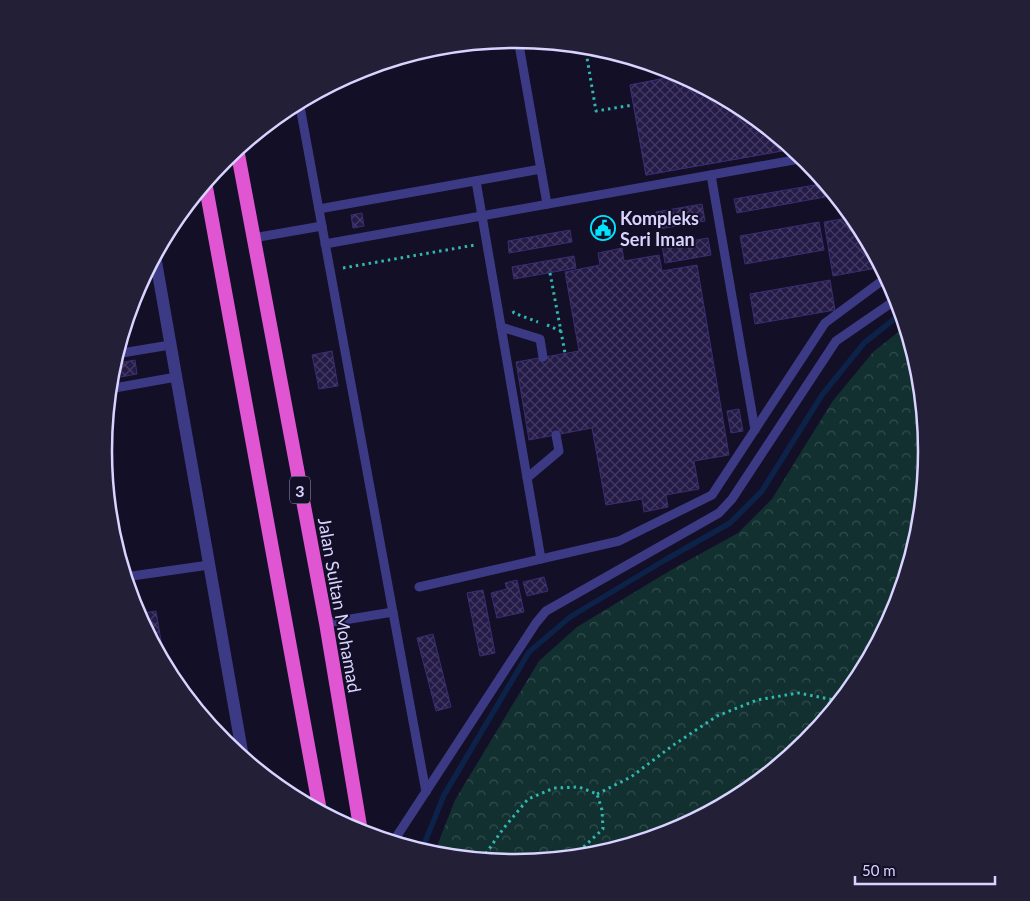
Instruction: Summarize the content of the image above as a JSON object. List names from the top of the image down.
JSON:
{
  "streets": {
    "highway": ["3", "Jalan Sultan Mohamad"]
  },
  "places": {
    "public building": ["Kompleks Seri Iman"]
  },
  "scale_bar": "50 m"
}
